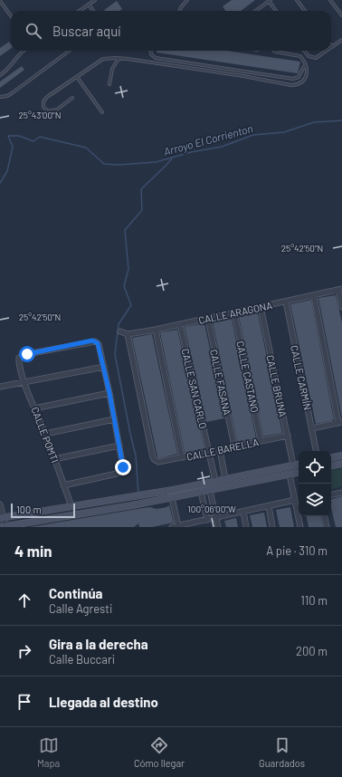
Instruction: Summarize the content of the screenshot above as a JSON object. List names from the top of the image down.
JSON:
{
  "streets": {
    "street": [
      "CALLE ARAGONA",
      "CALLE CASTANO",
      "CALLE CARMÍN",
      "CALLE FASANA",
      "CALLE BRUNA",
      "CALLE SAN CARLO",
      "CALLE POMTI",
      "CALLE BARELLA"
    ]
  },
  "crossings": [
    ["CALLE ARAGONA", "CALLE CASTANO"],
    ["CALLE ARAGONA", "CALLE CARMÍN"],
    ["CALLE ARAGONA", "CALLE FASANA"],
    ["CALLE ARAGONA", "CALLE BRUNA"],
    ["CALLE ARAGONA", "CALLE SAN CARLO"],
    ["CALLE ARAGONA", "CALLE BARELLA"],
    ["CALLE CASTANO", "CALLE BARELLA"],
    ["CALLE FASANA", "CALLE BARELLA"],
    ["CALLE BRUNA", "CALLE BARELLA"],
    ["CALLE SAN CARLO", "CALLE BARELLA"]
  ],
  "water": ["Arroyo El Corrienton"],
  "scale_bar": "100 m",
  "page": {
    "search": "Buscar aquí",
    "scale": "100 m",
    "heading": ["4 min", "A pie · 310 m"],
    "list": [
      ["Continúa", "Calle Agresti", "110 m"],
      ["Gira a la derecha", "Calle Buccari", "200 m"],
      "Llegada al destino"
    ],
    "nav": ["Mapa", "Cómo llegar", "Guardados"]
  },
  "coordinates": ["25°43'00\"N", "25°42'50\"N", "100°06'00\"W"]
}
